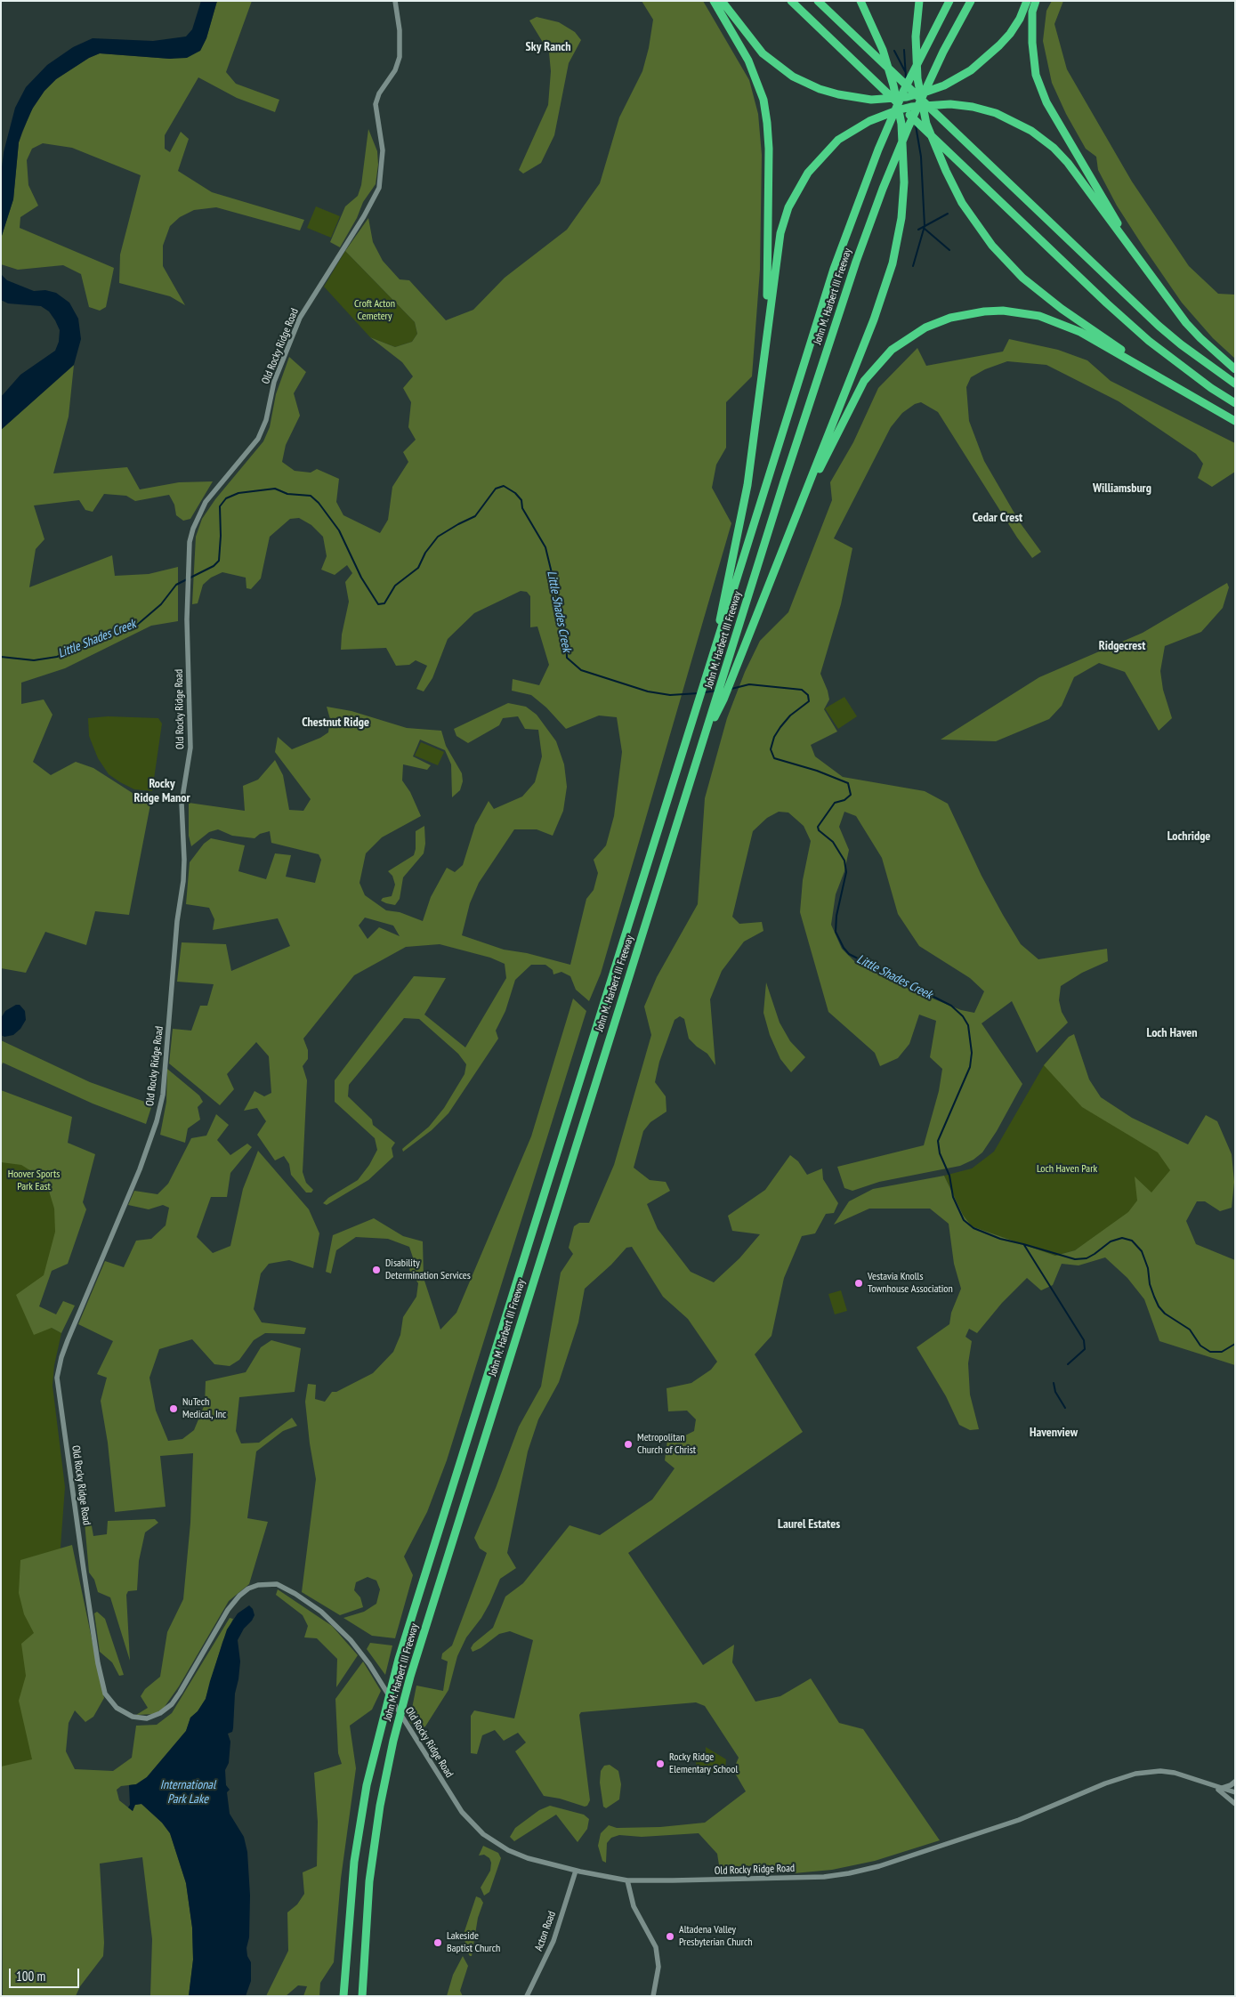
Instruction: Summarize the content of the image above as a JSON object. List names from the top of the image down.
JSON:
{
  "streets": {
    "highway": ["John M. Harbert III Freeway"],
    "street": ["Old Rocky Ridge Road", "Acton Road"]
  },
  "crossings": [
    ["Old Rocky Ridge Road", "Acton Road"]
  ],
  "districts": [
    "Sky Ranch",
    "Williamsburg",
    "Cedar Crest",
    "Ridgecrest",
    "Chestnut Ridge",
    "Rocky Ridge Manor",
    "Lochridge",
    "Loch Haven",
    "Havenview",
    "Laurel Estates"
  ],
  "water": ["Little Shades Creek", "International Park Lake"],
  "parks": ["Croft Acton Cemetery", "Loch Haven Park", "Hoover Sports Park East"],
  "places": [
    "Disability Determination Services",
    "Vestavia Knolls Townhouse Association",
    "NuTech Medical, Inc",
    "Metropolitan Church of Christ",
    "Rocky Ridge Elementary School",
    "Altadena Valley Presbyterian Church",
    "Lakeside Baptist Church"
  ],
  "scale_bar": "100 m"
}
